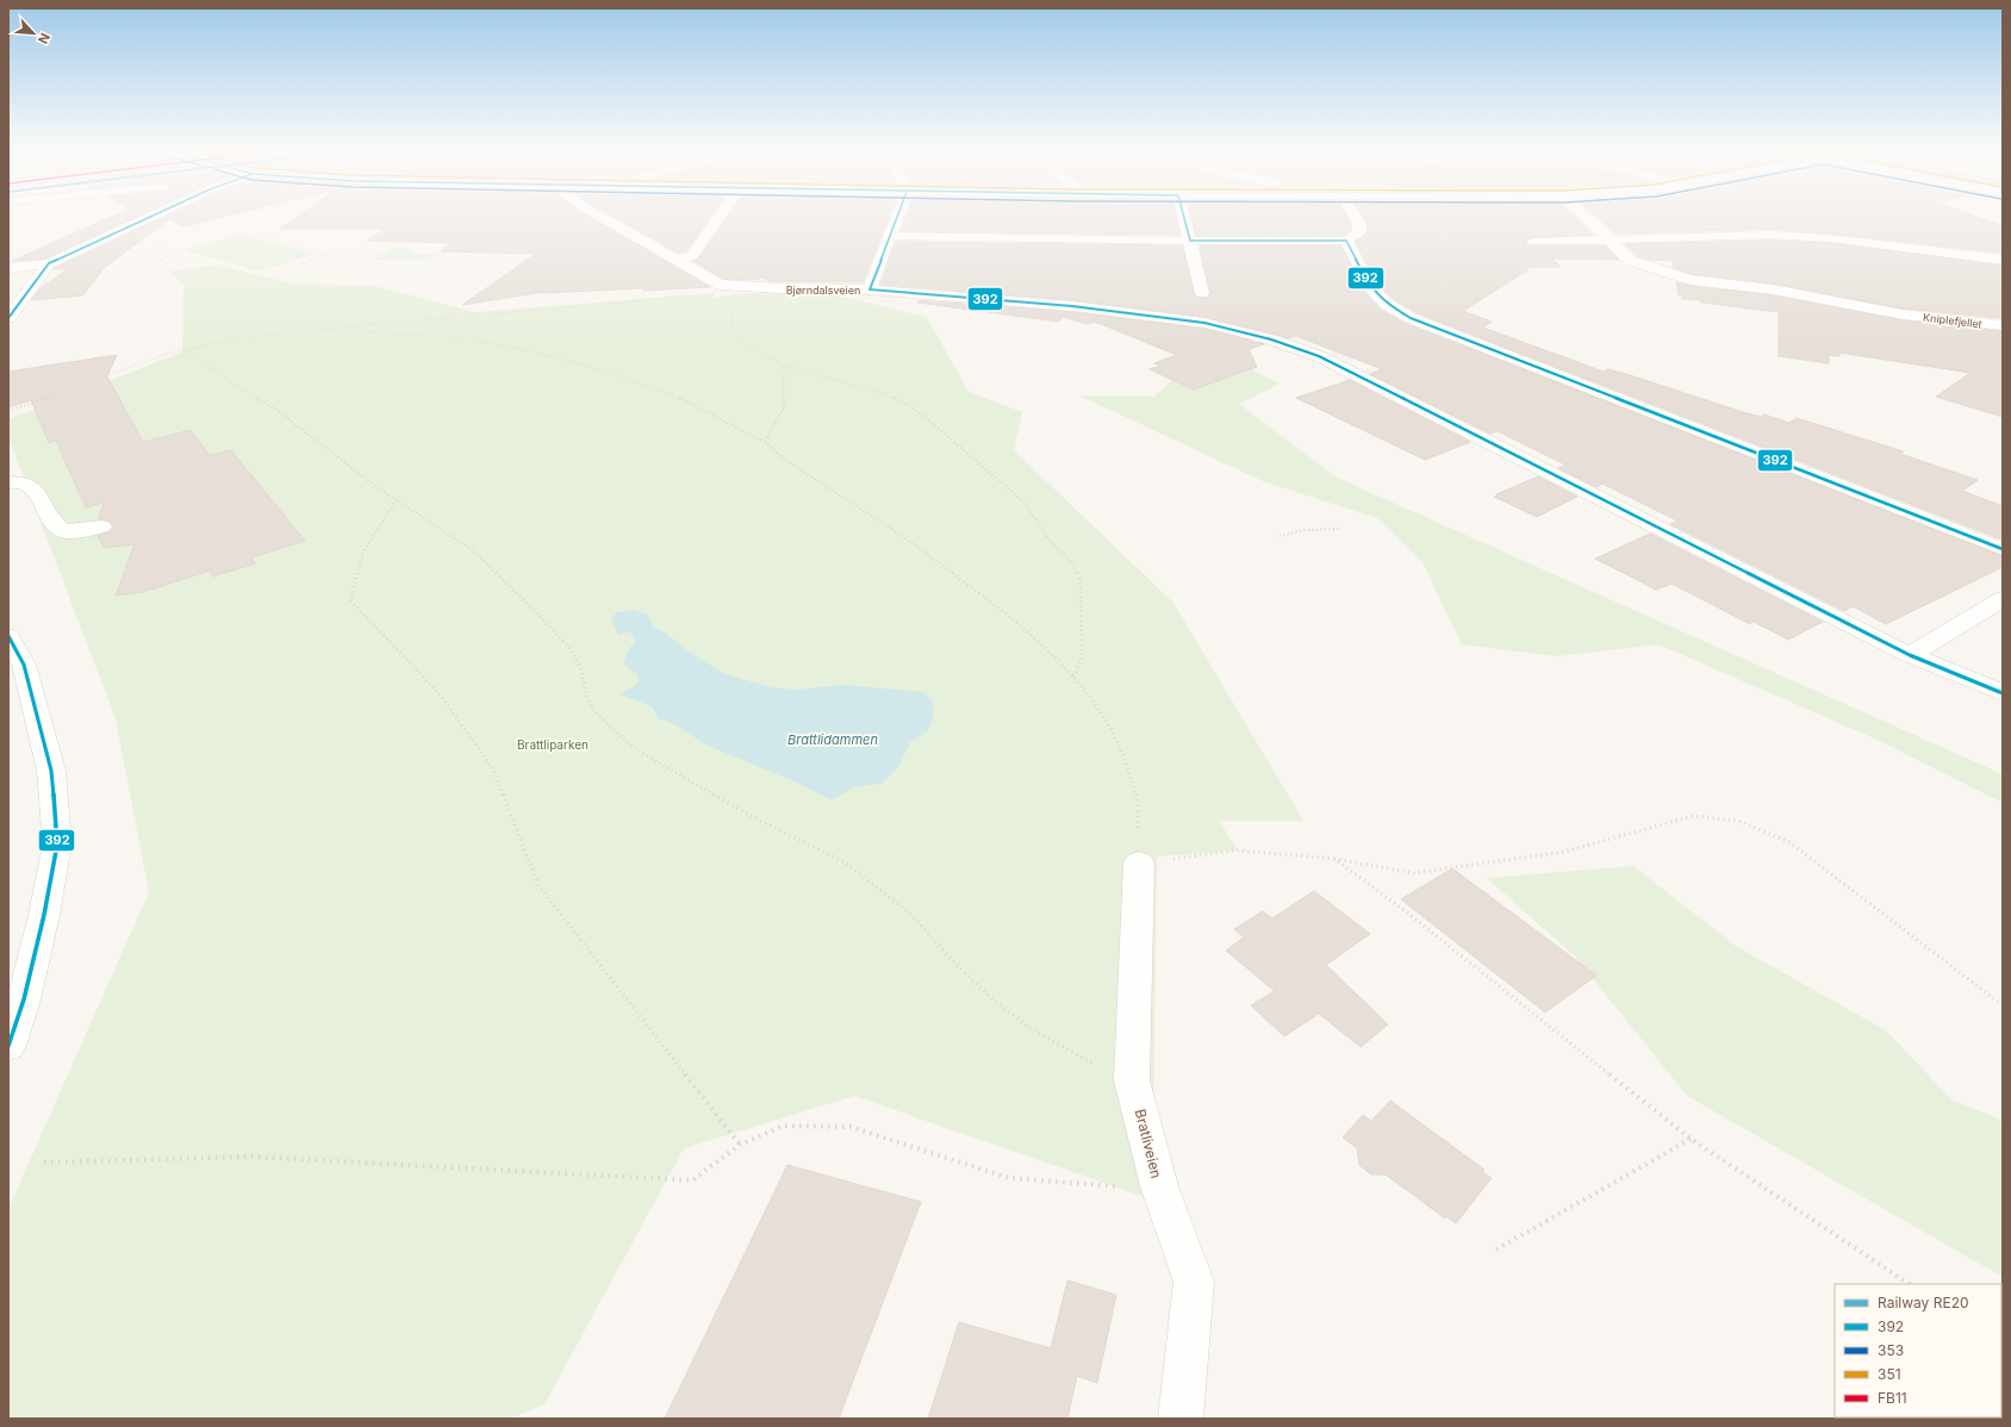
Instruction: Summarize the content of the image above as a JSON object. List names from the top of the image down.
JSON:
{
  "streets": {
    "street": ["Bjørndalsveien", "Kniplefjellet", "Bratliveien"]
  },
  "water": ["Brattlidammen"],
  "parks": ["Brattliparken"],
  "lines": ["transit line 392"],
  "legend": [
    "Railway RE20",
    "392",
    "353",
    "351",
    "FB11"
  ],
  "north": "bottom right"
}
